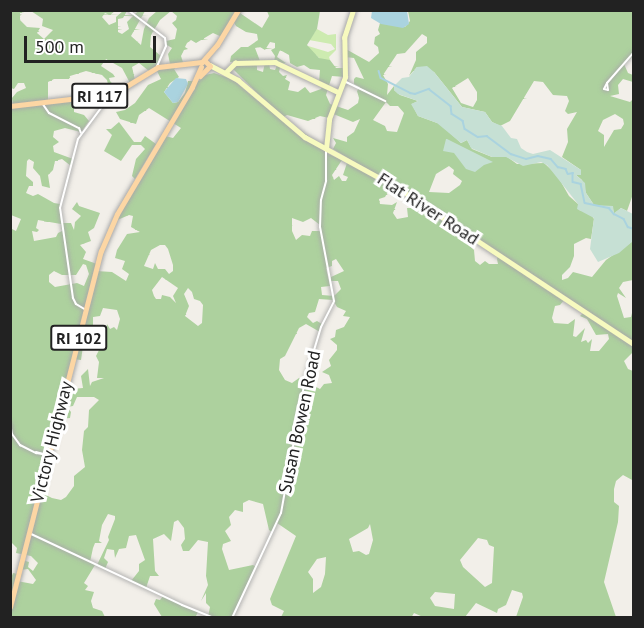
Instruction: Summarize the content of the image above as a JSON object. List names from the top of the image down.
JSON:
{
  "streets": {
    "main road": [
      "RI 117",
      "Flat River Road",
      "RI 102",
      "Victory Highway"
    ],
    "street": ["Susan Bowen Road"]
  },
  "crossings": [
    ["RI 117", "Victory Highway"],
    ["Flat River Road", "Susan Bowen Road"]
  ],
  "scale_bar": "500 m"
}
